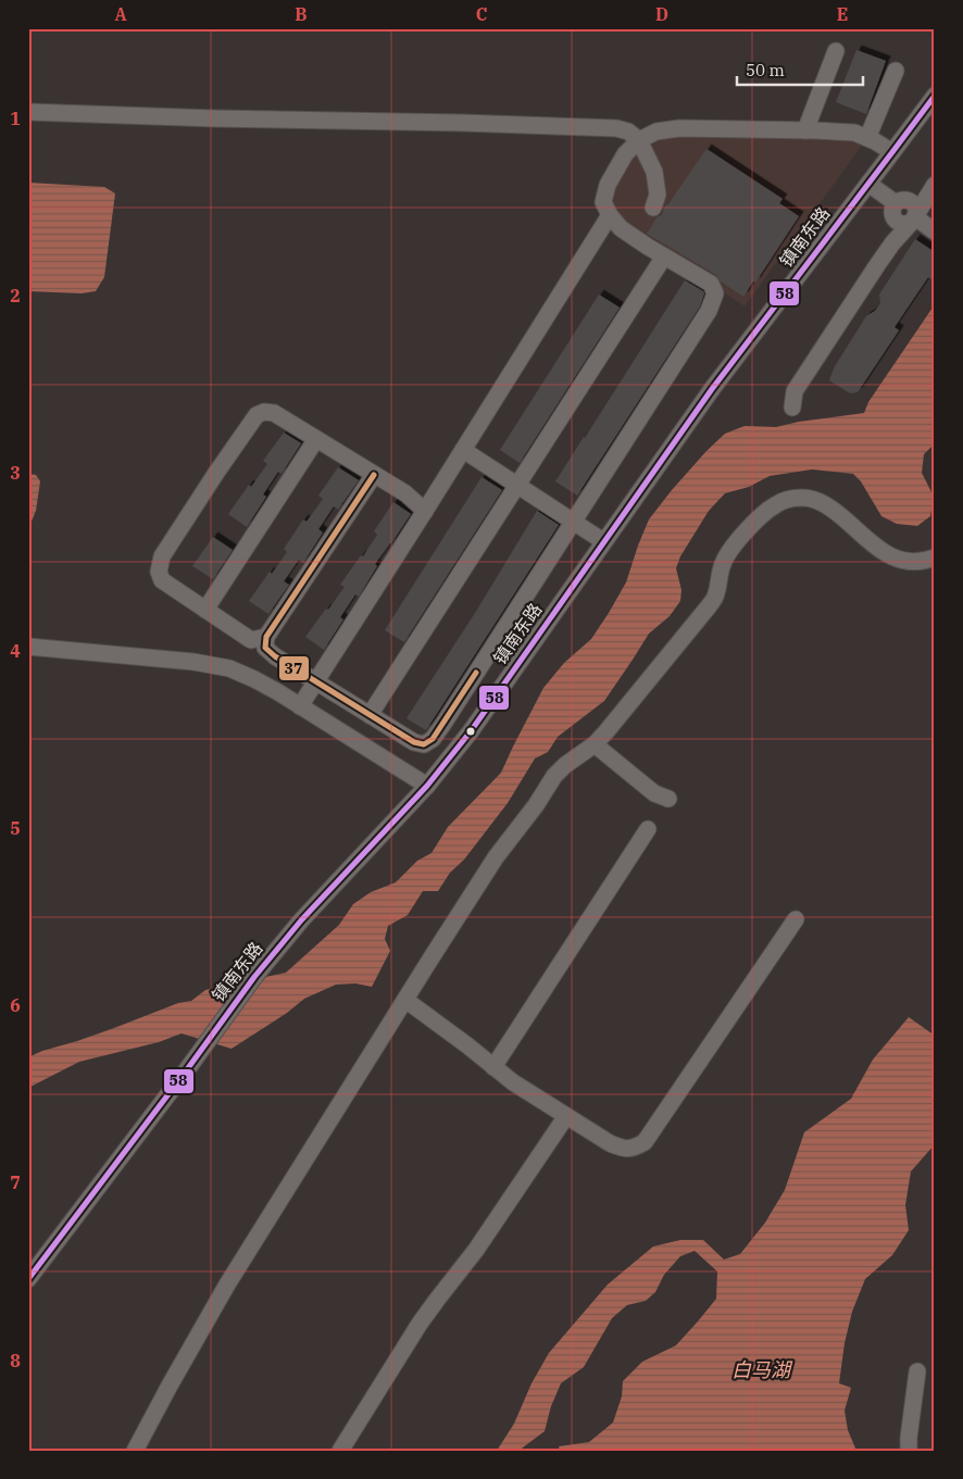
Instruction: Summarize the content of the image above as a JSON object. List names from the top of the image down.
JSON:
{
  "streets": {
    "street": ["镇南东路"]
  },
  "water": ["白马湖"],
  "lines": ["transit line 58", "transit line 37"],
  "scale_bar": "50 m",
  "grid": {
    "columns": [
      "A",
      "B",
      "C",
      "D",
      "E"
    ],
    "rows": [
      "1",
      "2",
      "3",
      "4",
      "5",
      "6",
      "7",
      "8"
    ]
  }
}
